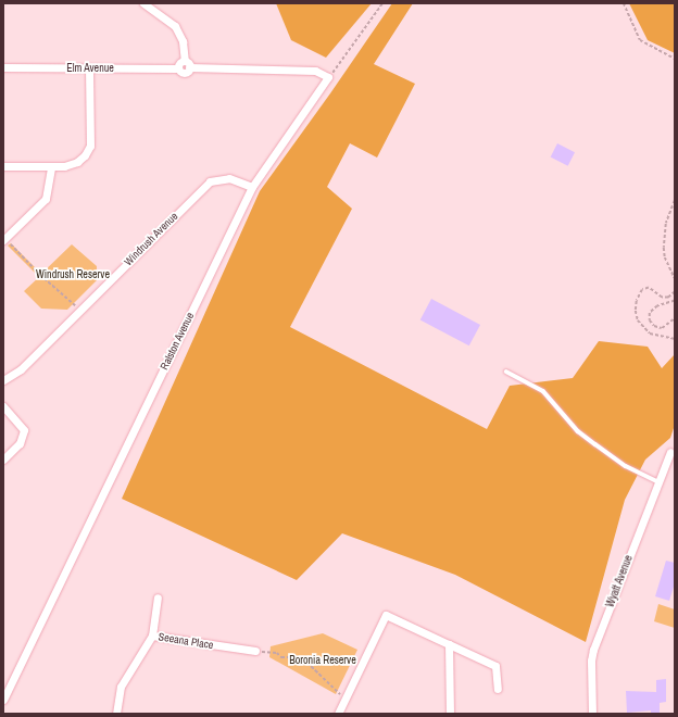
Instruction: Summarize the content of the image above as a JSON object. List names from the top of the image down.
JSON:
{
  "streets": {
    "street": [
      "Elm Avenue",
      "Windrush Avenue",
      "Ralston Avenue",
      "Wyatt Avenue",
      "Seeana Place"
    ]
  },
  "crossings": [
    ["Windrush Avenue", "Ralston Avenue"]
  ],
  "parks": ["Windrush Reserve", "Boronia Reserve"]
}
